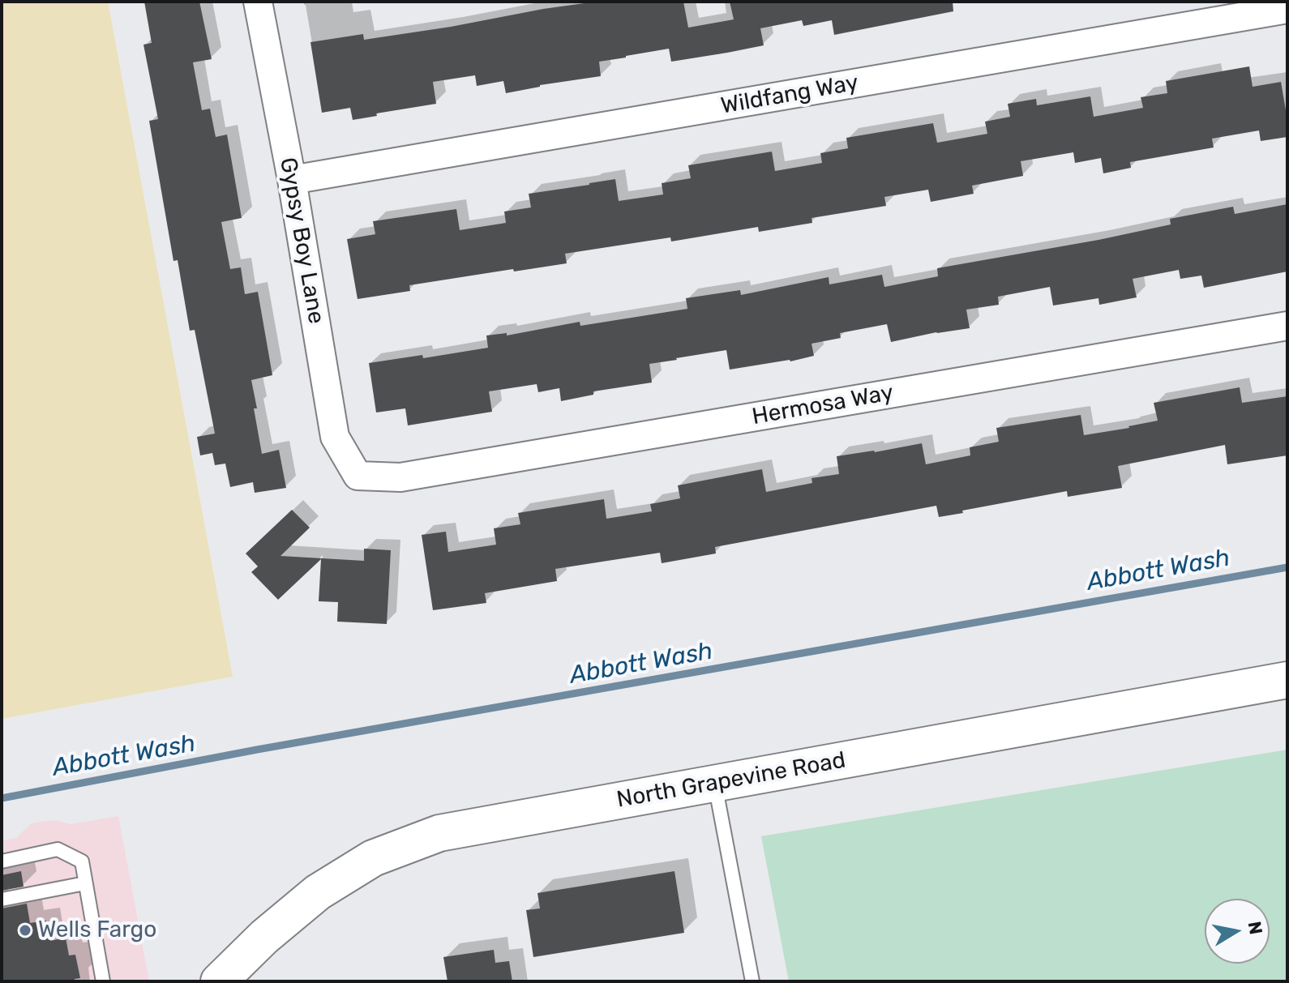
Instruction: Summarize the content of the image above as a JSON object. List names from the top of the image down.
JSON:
{
  "streets": {
    "main road": ["North Grapevine Road"],
    "street": ["Wildfang Way", "Gypsy Boy Lane", "Hermosa Way"]
  },
  "crossings": [
    ["Wildfang Way", "Gypsy Boy Lane"],
    ["Gypsy Boy Lane", "Hermosa Way"]
  ],
  "water": ["Abbott Wash"],
  "places": ["Wells Fargo"],
  "north": "right"
}
